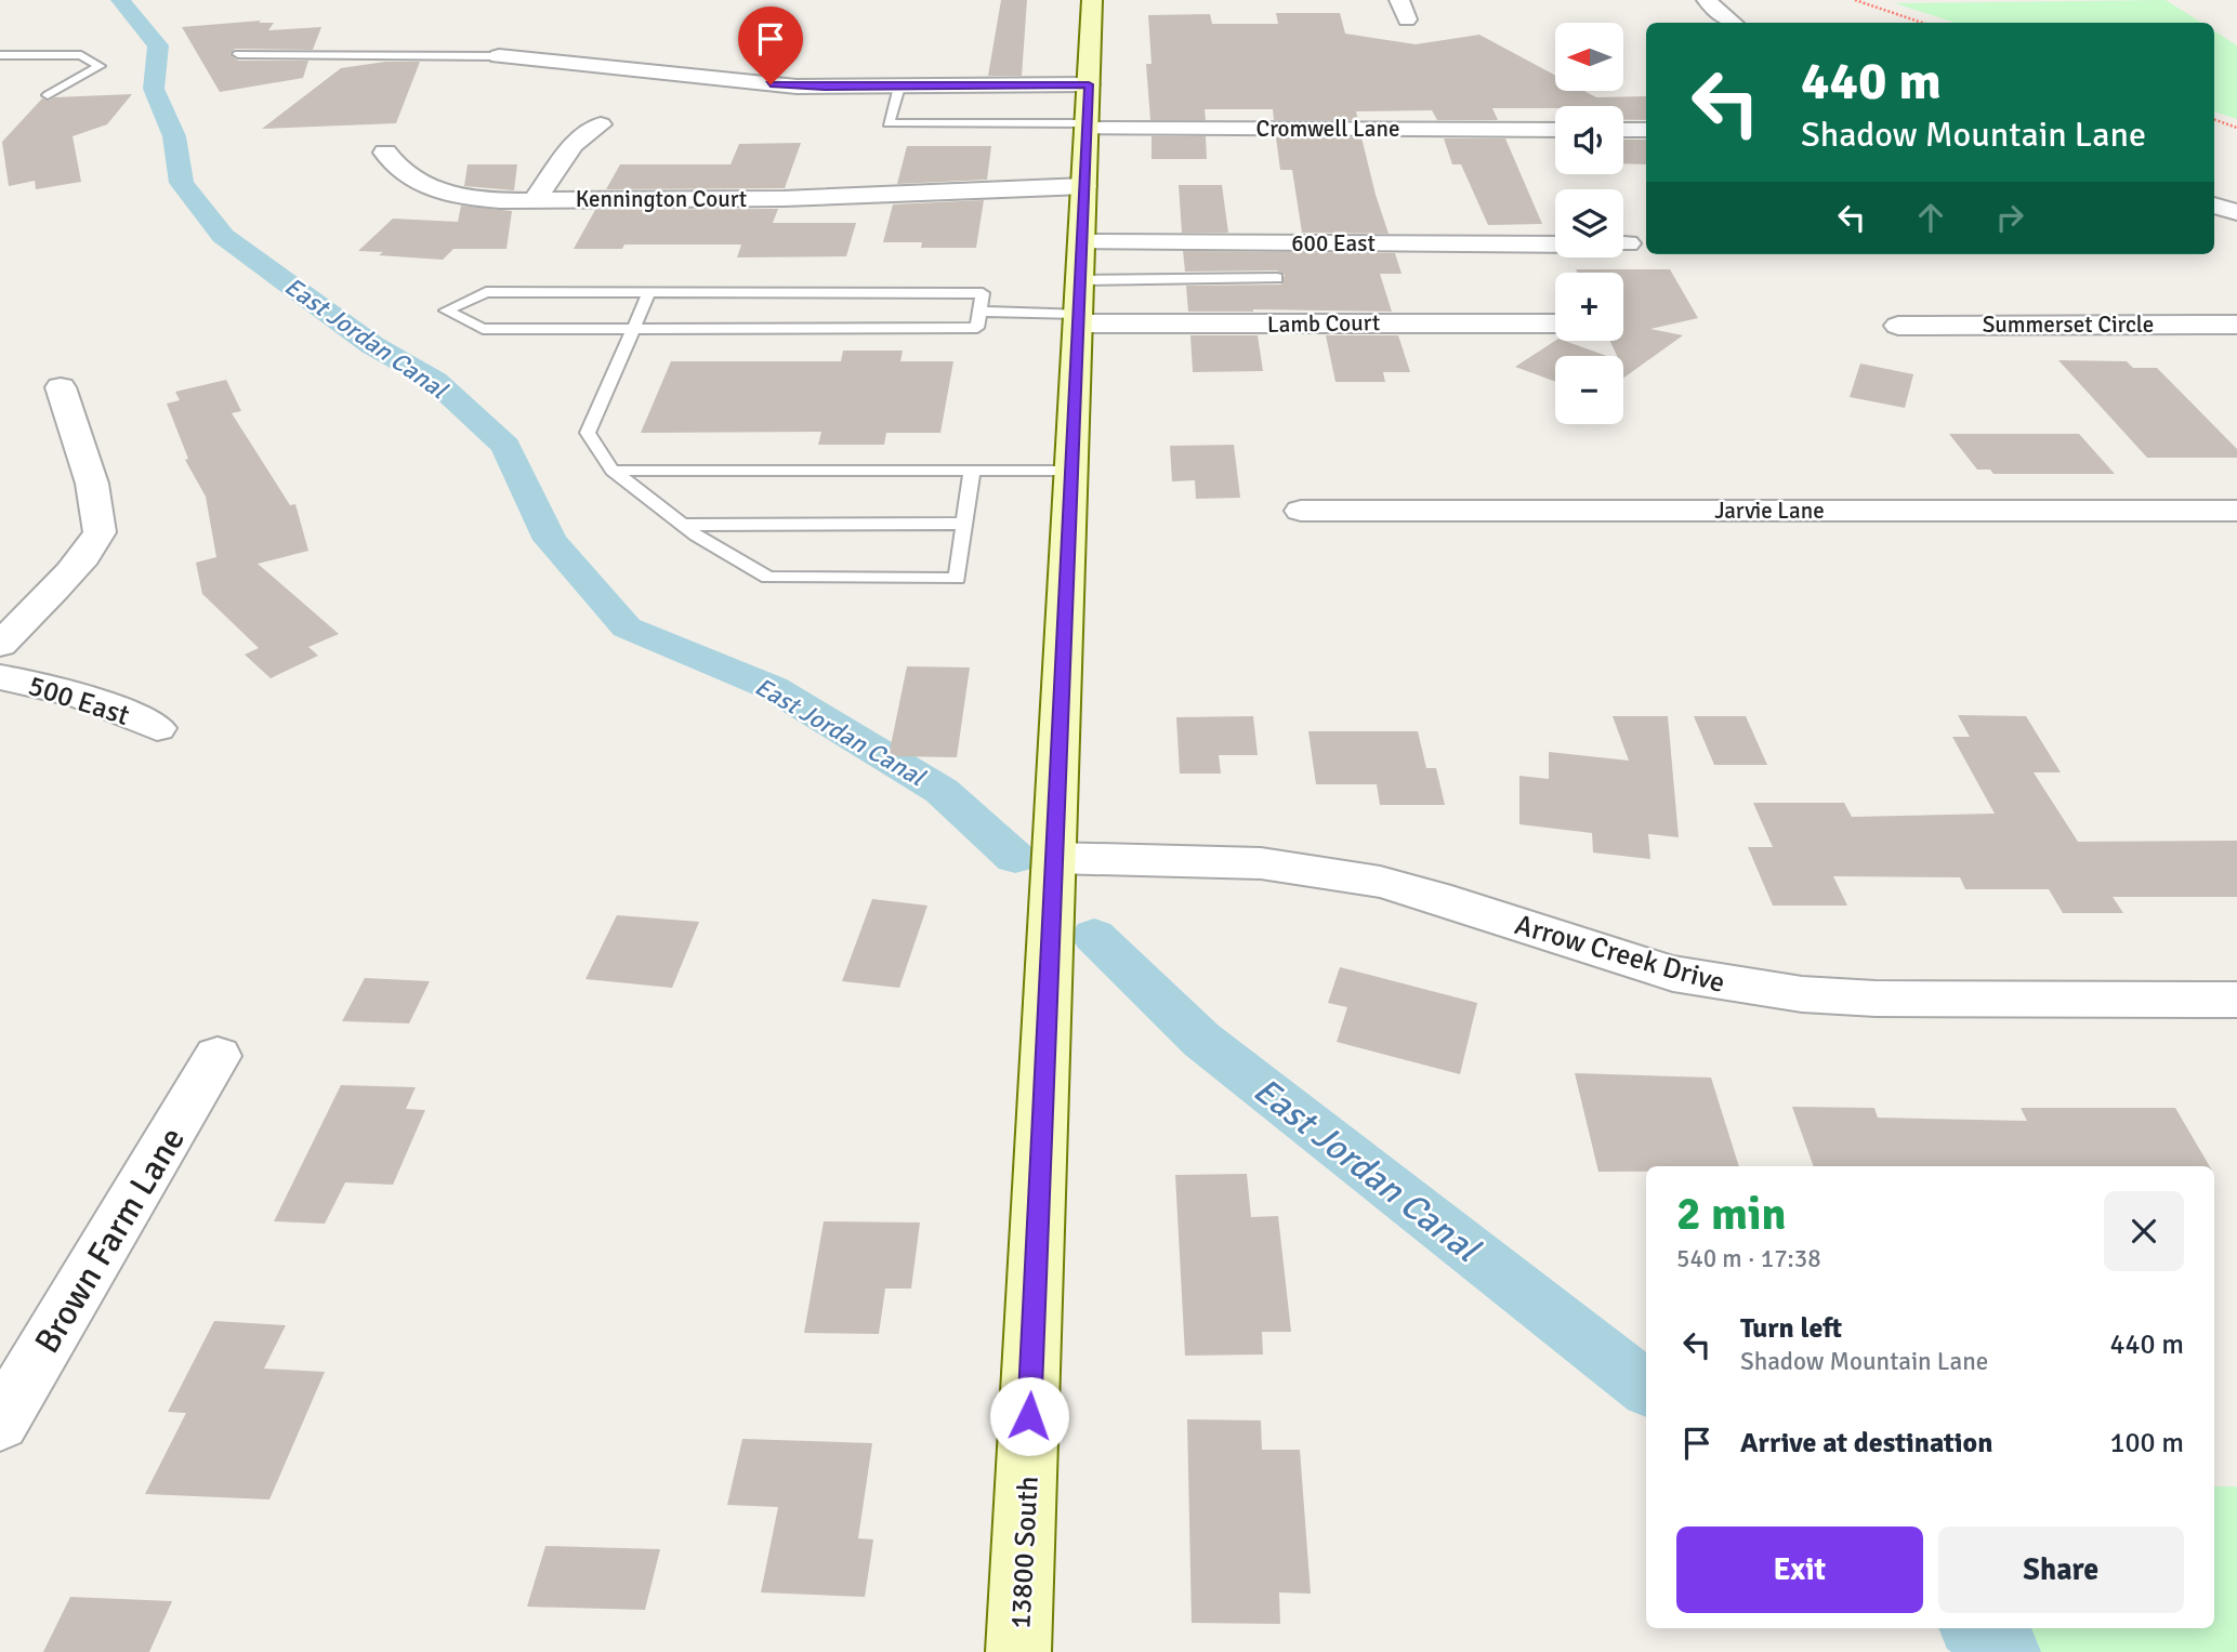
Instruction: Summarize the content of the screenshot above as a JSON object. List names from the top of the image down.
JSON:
{
  "streets": {
    "main road": ["13800 South"],
    "street": [
      "Cromwell Lane",
      "Kennington Court",
      "600 East",
      "Lamb Court",
      "Summerset Circle",
      "Jarvie Lane",
      "500 East",
      "Arrow Creek Drive",
      "Brown Farm Lane"
    ]
  },
  "crossings": [
    ["Cromwell Lane", "13800 South"],
    ["Kennington Court", "13800 South"],
    ["600 East", "Lamb Court"],
    ["600 East", "13800 South"],
    ["Lamb Court", "13800 South"],
    ["Arrow Creek Drive", "13800 South"]
  ],
  "water": ["East Jordan Canal"],
  "north": "left",
  "page": {
    "map_buttons": ["+", "−"],
    "turn": ["440 m", "Shadow Mountain Lane"],
    "heading": ["2 min", "540 m · 17:38"],
    "list": [
      {
        "name": "Turn left",
        "note": "Shadow Mountain Lane",
        "value": "440 m"
      },
      {
        "name": "Arrive at destination",
        "value": "100 m"
      }
    ],
    "buttons": ["Exit", "Share"]
  }
}
